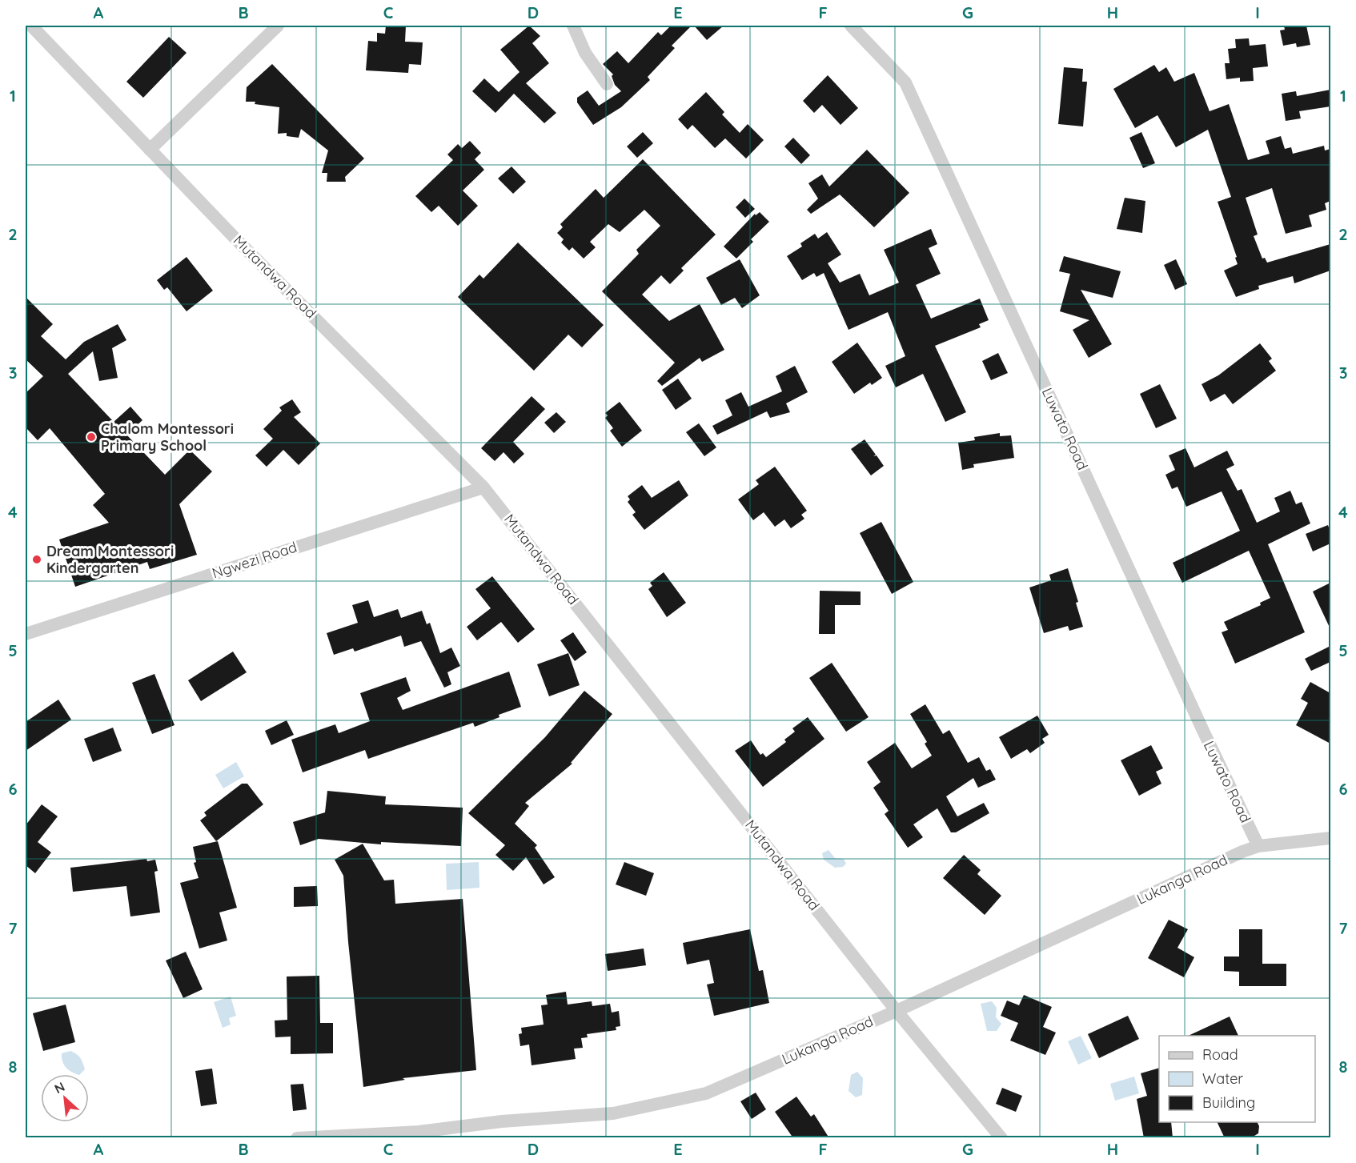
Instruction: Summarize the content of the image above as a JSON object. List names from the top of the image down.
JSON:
{
  "streets": {
    "street": [
      "Mutandwa Road",
      "Luwato Road",
      "Ngwezi Road",
      "Lukanga Road"
    ]
  },
  "crossings": [
    ["Mutandwa Road", "Ngwezi Road"],
    ["Mutandwa Road", "Lukanga Road"],
    ["Luwato Road", "Lukanga Road"]
  ],
  "places": ["Chalom Montessori Primary School", "Dream Montessori Kindergarten"],
  "legend": ["Road", "Water", "Building"],
  "north": "top left",
  "grid": {
    "columns": [
      "A",
      "B",
      "C",
      "D",
      "E",
      "F",
      "G",
      "H",
      "I"
    ],
    "rows": [
      "1",
      "2",
      "3",
      "4",
      "5",
      "6",
      "7",
      "8"
    ]
  }
}
